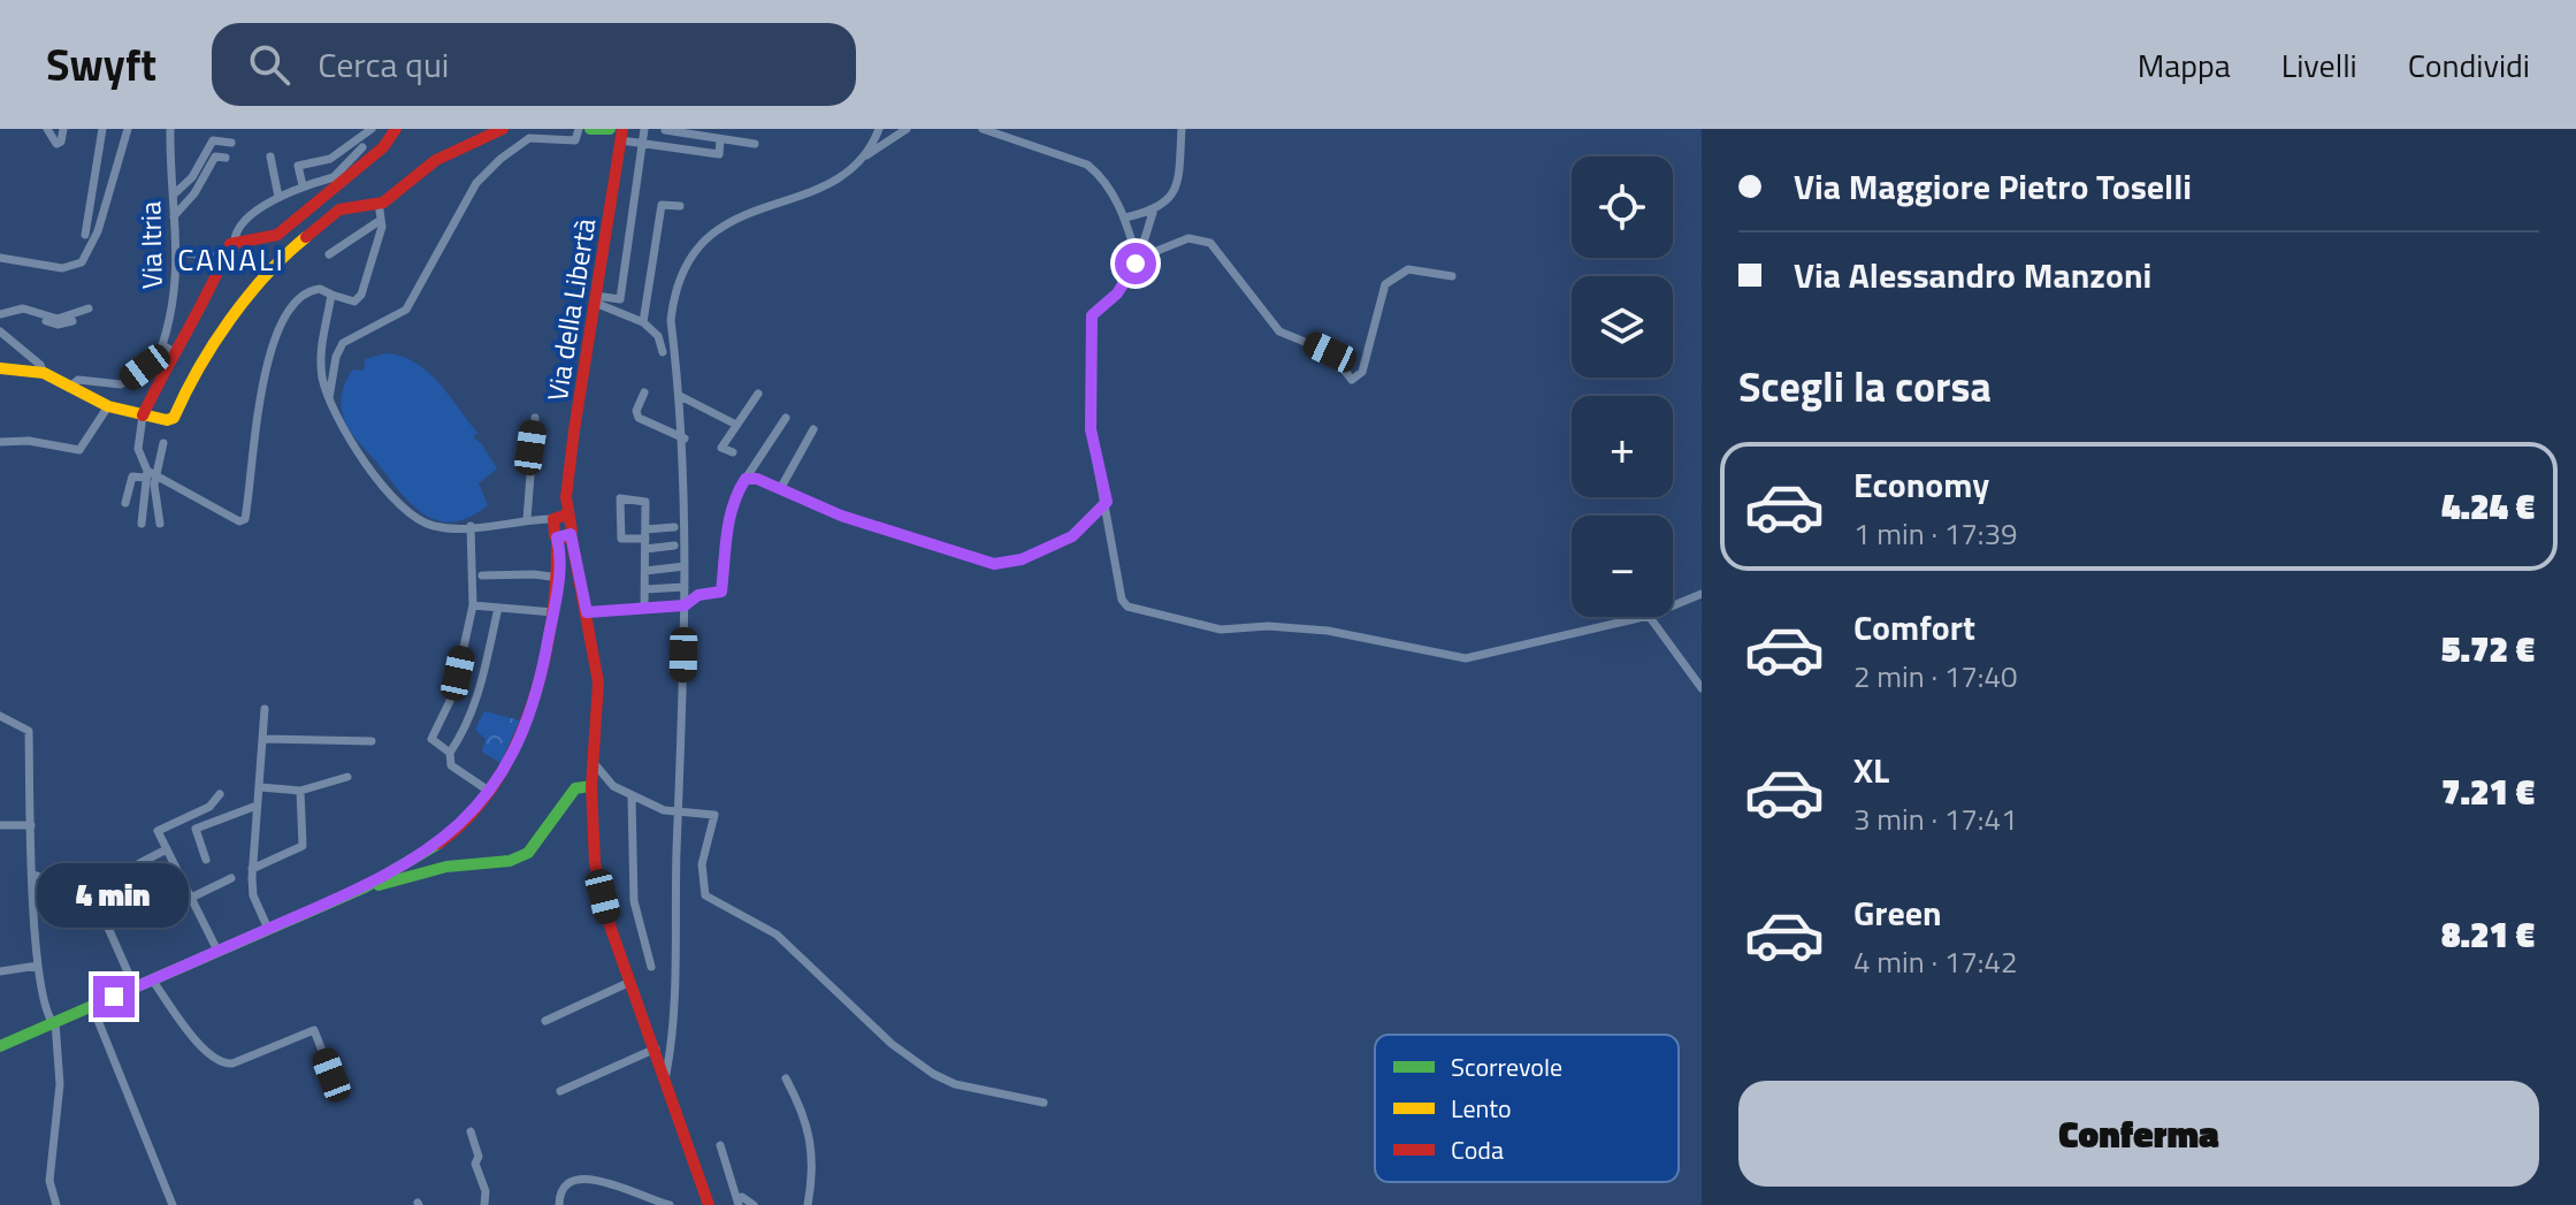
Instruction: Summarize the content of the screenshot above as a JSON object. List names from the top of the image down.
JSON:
{
  "streets": {
    "main road": ["Via della Libertà"],
    "street": ["Via Itria"]
  },
  "districts": ["CANALI"],
  "legend": ["Scorrevole", "Lento", "Coda"],
  "page": {
    "header": "Swyft",
    "search": "Cerca qui",
    "nav": ["Mappa", "Livelli", "Condividi"],
    "banner": ["Via Maggiore Pietro Toselli", "Via Alessandro Manzoni"],
    "map_buttons": ["+", "−"],
    "heading": "Scegli la corsa",
    "list": [
      {
        "name": "Economy",
        "note": "1 min · 17:39",
        "value": "4.24 €"
      },
      {
        "name": "Comfort",
        "note": "2 min · 17:40",
        "value": "5.72 €"
      },
      {
        "name": "XL",
        "note": "3 min · 17:41",
        "value": "7.21 €"
      },
      {
        "name": "Green",
        "note": "4 min · 17:42",
        "value": "8.21 €"
      }
    ],
    "bubble": "4 min",
    "buttons": "Conferma"
  }
}
